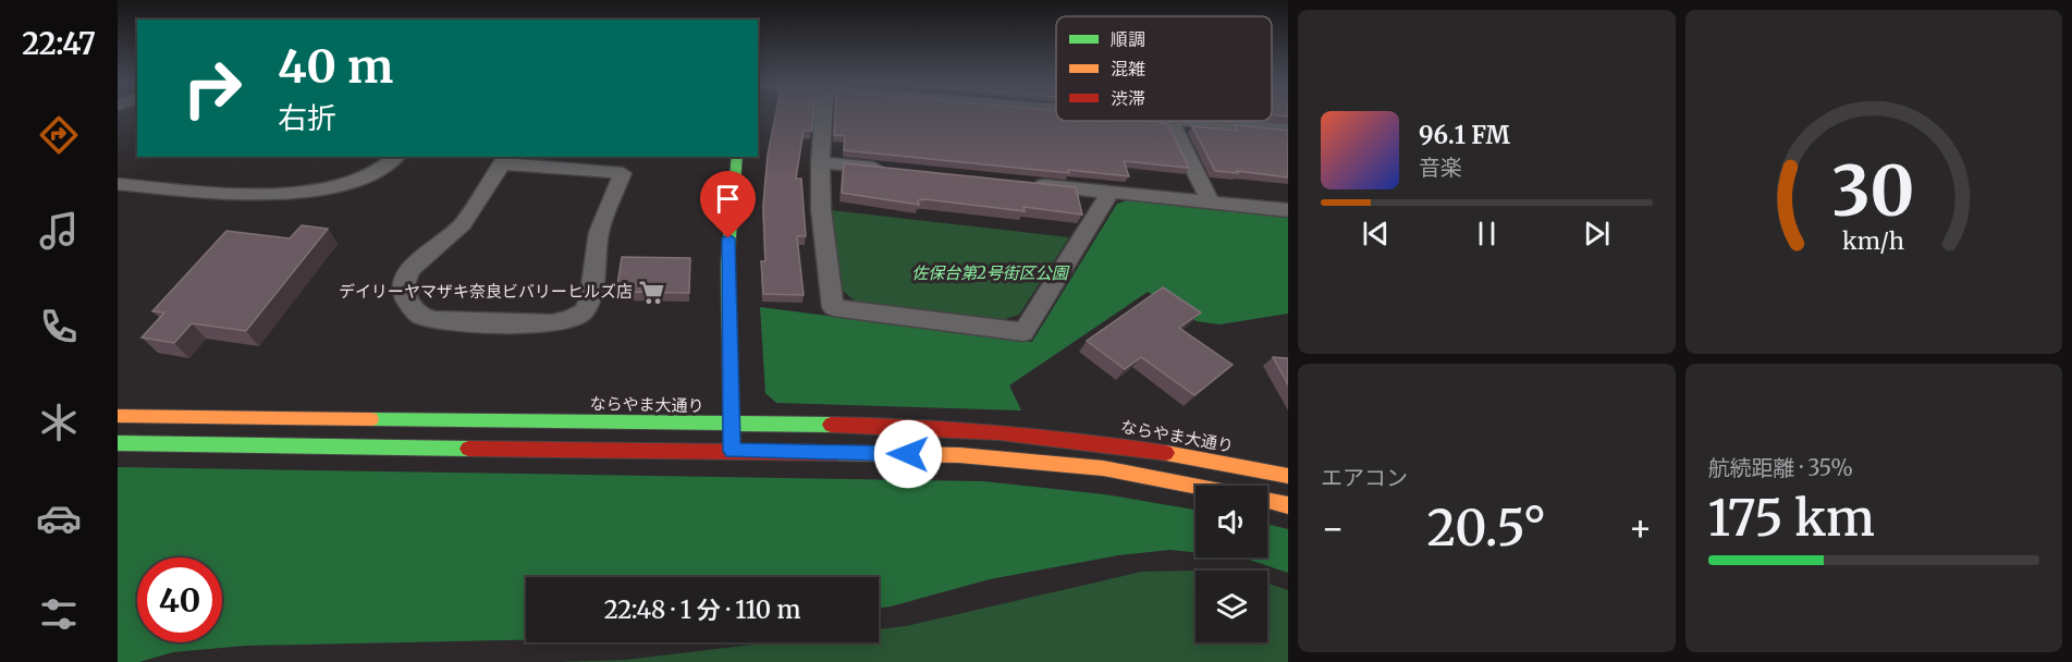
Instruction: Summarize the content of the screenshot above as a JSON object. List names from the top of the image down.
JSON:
{
  "streets": {
    "street": ["ならやま大通り"]
  },
  "parks": ["佐保台第2号街区公園"],
  "places": {
    "supermarket": ["デイリーヤマザキ奈良ビバリーヒルズ店"]
  },
  "legend": ["順調", "混雑", "渋滞"],
  "page": {
    "tabs": "22:47",
    "turn": ["40 m", "右折"],
    "song": ["96.1 FM", "音楽"],
    "tile": [
      "エアコン",
      ["航続距離 · 35%", "175 km"]
    ],
    "heat": ["−", "20.5°", "+"],
    "limit": "40",
    "trip": "22:48 · 1 分 · 110 m",
    "gauge": ["30", "km/h"]
  }
}
